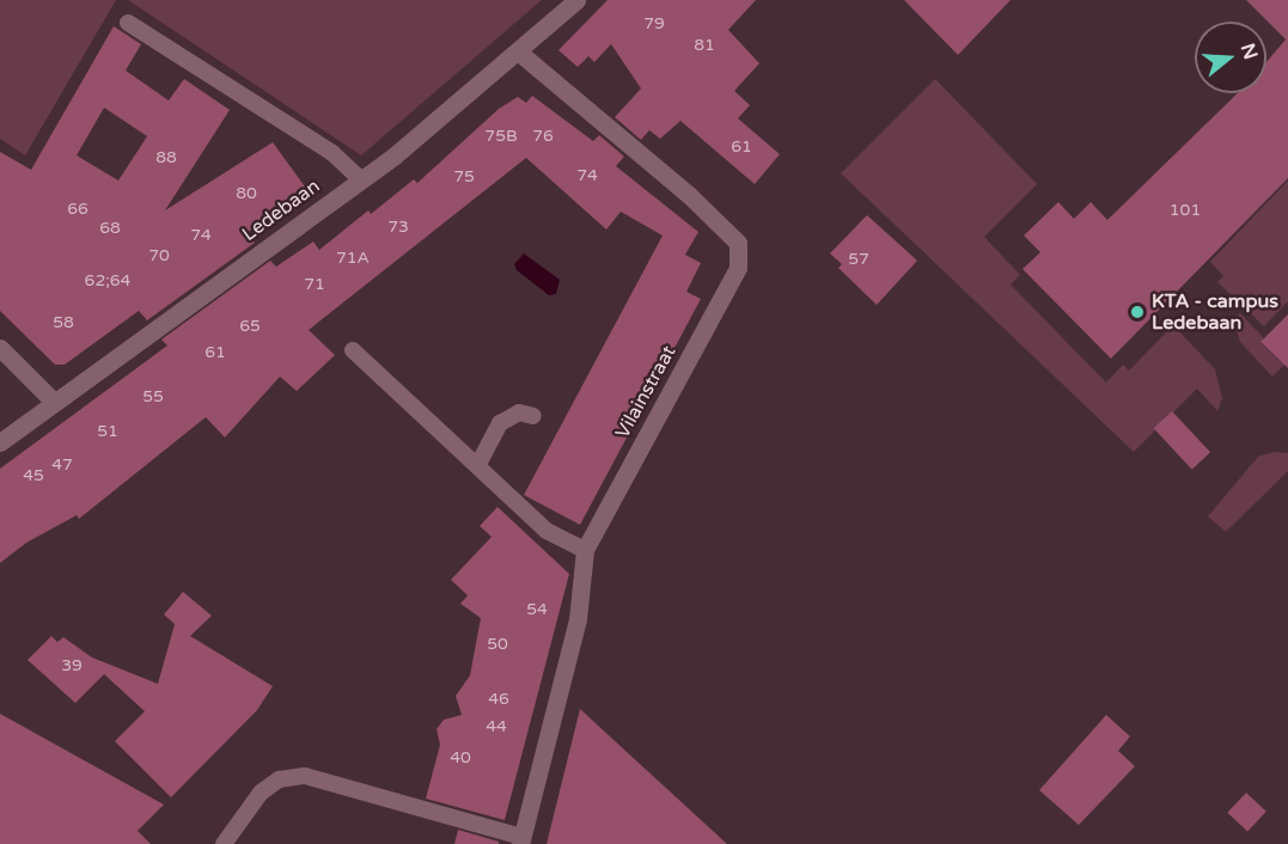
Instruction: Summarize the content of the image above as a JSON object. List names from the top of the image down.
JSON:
{
  "streets": {
    "street": ["Ledebaan", "Vilainstraat"]
  },
  "crossings": [
    ["Ledebaan", "Vilainstraat"]
  ],
  "places": ["KTA - campus Ledebaan"],
  "house_numbers": [
    "79",
    "81",
    "75B",
    "76",
    "61",
    "88",
    "74",
    "75",
    "80",
    "66",
    "101",
    "73",
    "68",
    "74",
    "70",
    "71A",
    "57",
    "62;64",
    "71",
    "58",
    "65",
    "61",
    "55",
    "51",
    "47",
    "45",
    "54",
    "50",
    "39",
    "46",
    "44",
    "40"
  ],
  "north": "right"
}
